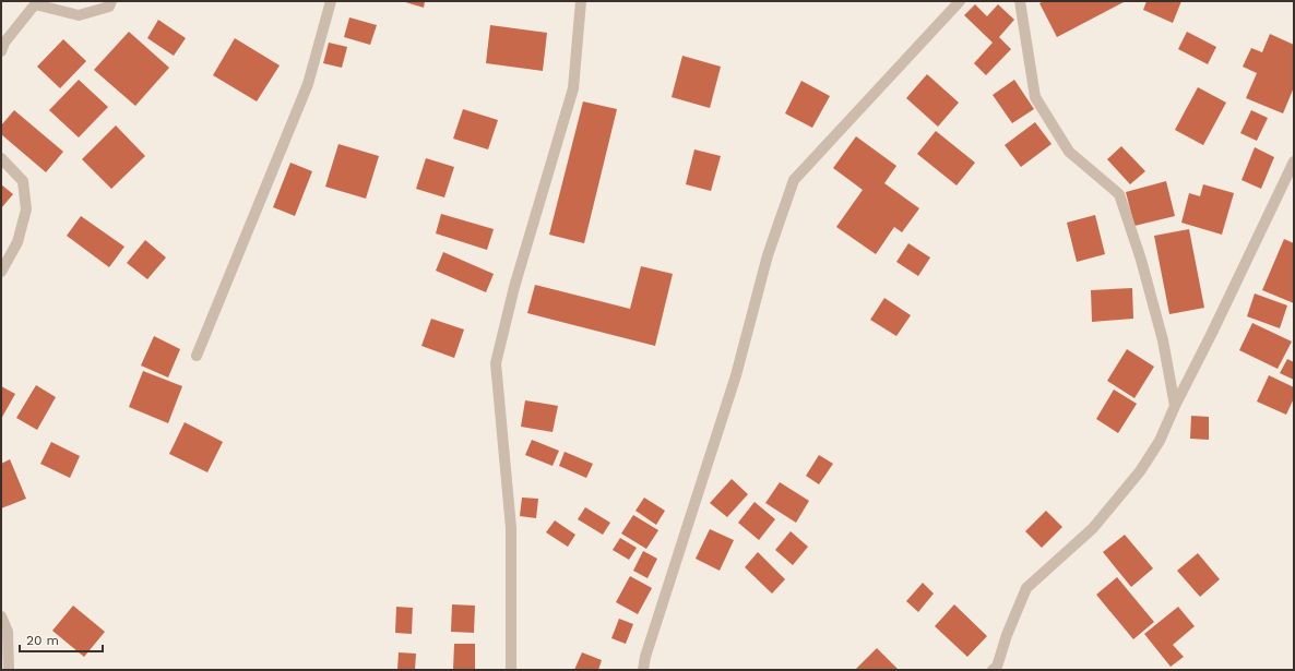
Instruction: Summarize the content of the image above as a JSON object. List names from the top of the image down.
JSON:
{
  "scale_bar": "20 m"
}
